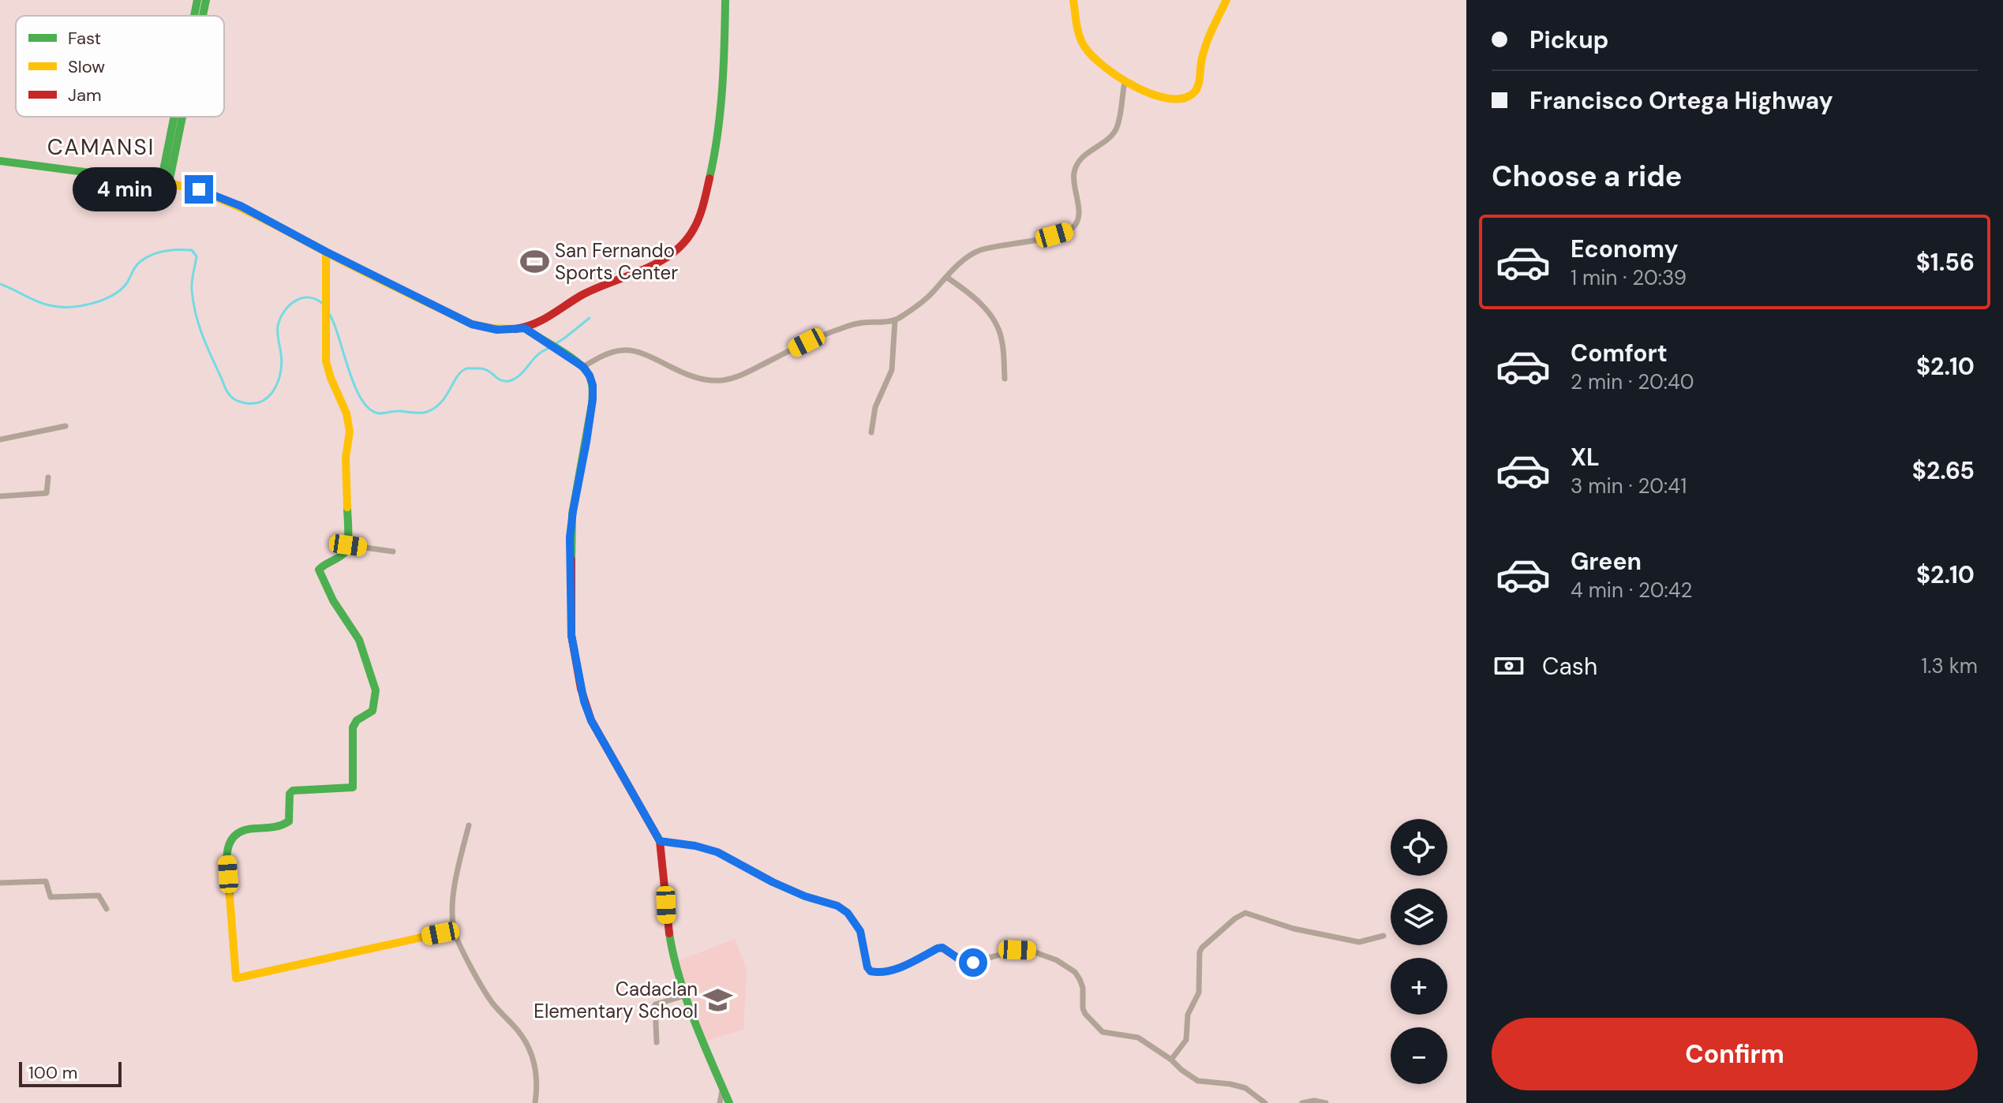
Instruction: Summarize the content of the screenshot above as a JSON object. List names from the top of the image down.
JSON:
{
  "districts": ["CAMANSI"],
  "places": {
    "sports": ["San Fernando Sports Center"],
    "school or university": ["Cadaclan Elementary School"]
  },
  "legend": ["Fast", "Slow", "Jam"],
  "scale_bar": "100 m",
  "page": {
    "banner": ["Pickup", "Francisco Ortega Highway"],
    "heading": "Choose a ride",
    "bubble": "4 min",
    "list": [
      {
        "name": "Economy",
        "note": "1 min · 20:39",
        "value": "$1.56"
      },
      {
        "name": "Comfort",
        "note": "2 min · 20:40",
        "value": "$2.10"
      },
      {
        "name": "XL",
        "note": "3 min · 20:41",
        "value": "$2.65"
      },
      {
        "name": "Green",
        "note": "4 min · 20:42",
        "value": "$2.10"
      }
    ],
    "pay": ["Cash", "1.3 km"],
    "map_buttons": ["+", "−"],
    "buttons": "Confirm",
    "scale": "100 m"
  }
}
